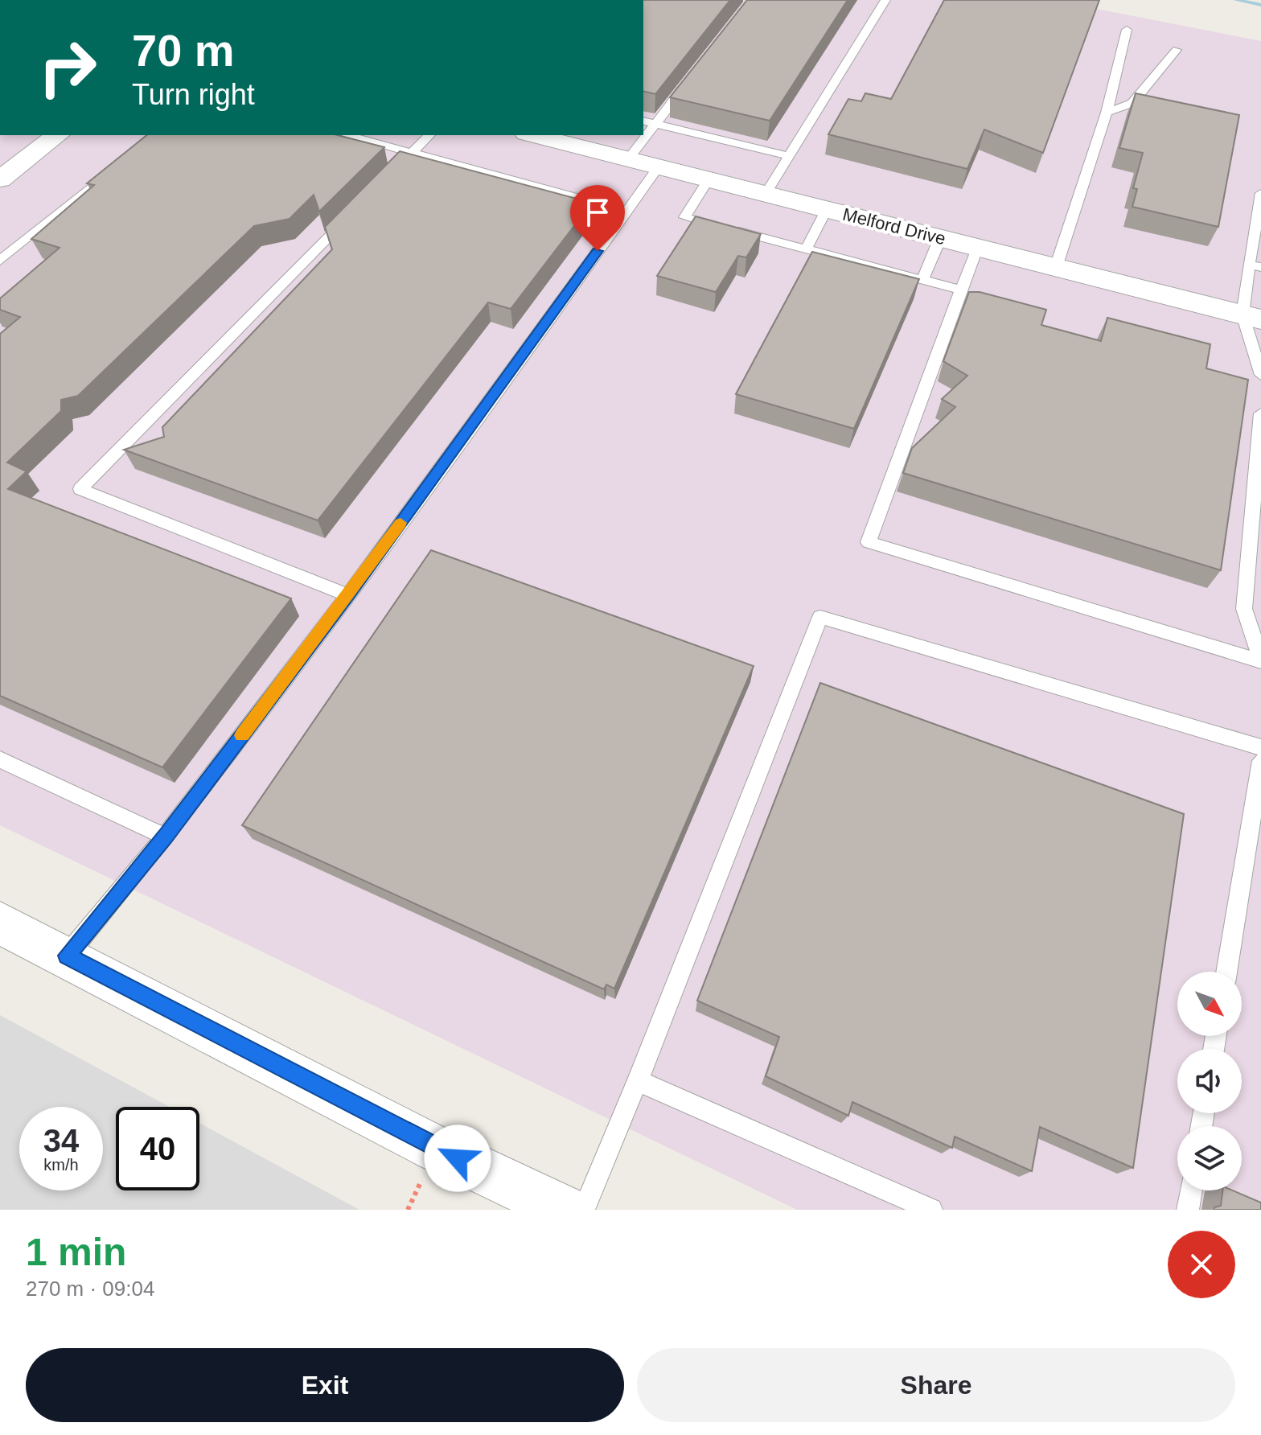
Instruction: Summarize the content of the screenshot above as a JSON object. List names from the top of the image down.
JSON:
{
  "streets": {
    "street": ["Melford Drive"]
  },
  "north": "bottom right",
  "page": {
    "turn": ["70 m", "Turn right"],
    "speed": "34 km/h",
    "limit": "40",
    "heading": ["1 min", "270 m · 09:04"],
    "buttons": ["Exit", "Share"]
  }
}
